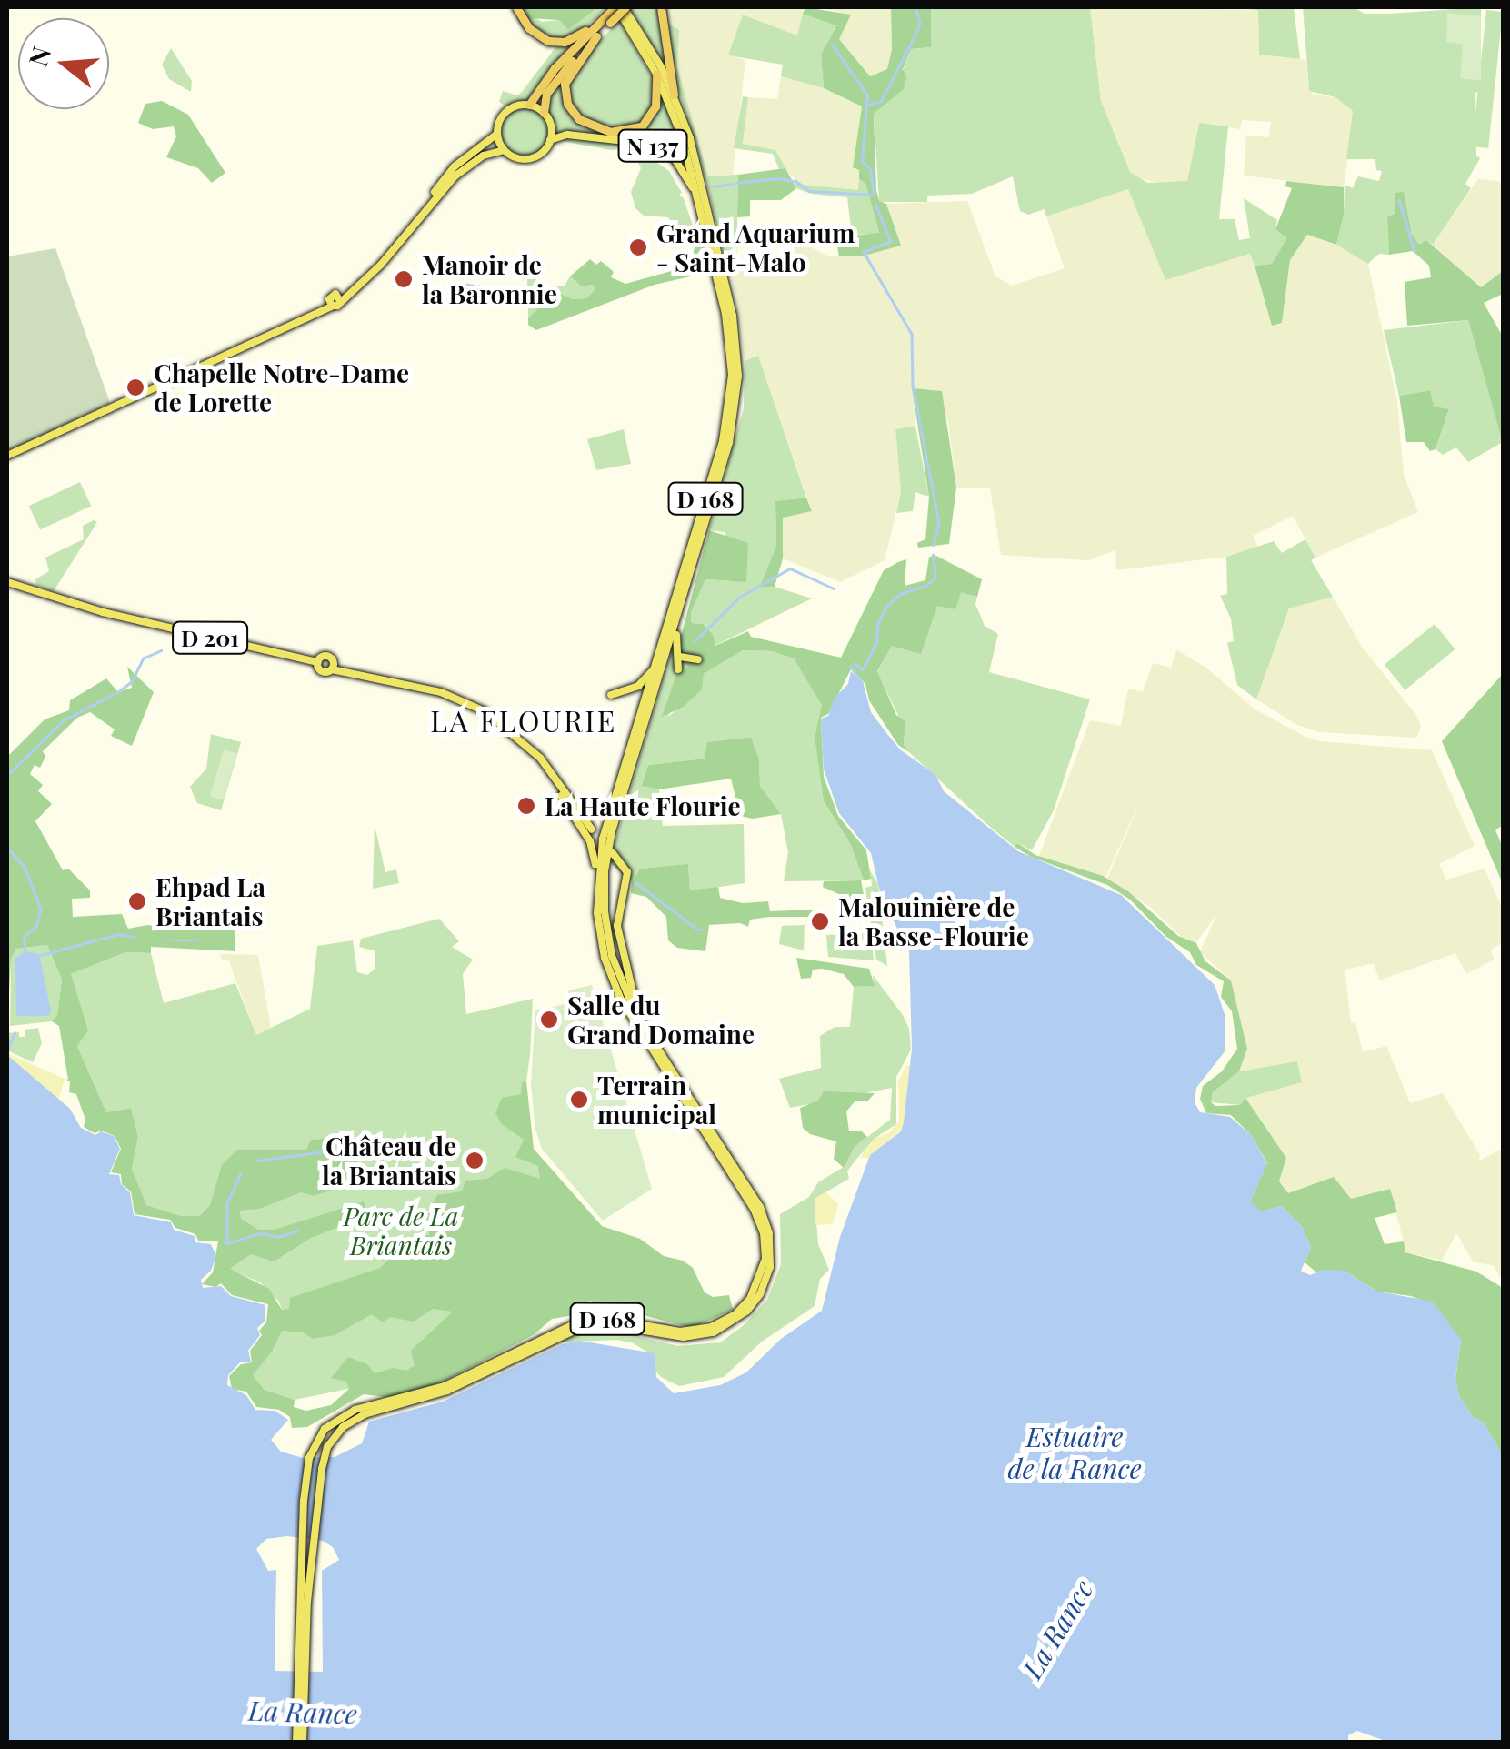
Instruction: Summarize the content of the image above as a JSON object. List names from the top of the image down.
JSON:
{
  "streets": {
    "main road": ["N 137", "D 168", "D 201"]
  },
  "crossings": [
    ["N 137", "D 168"]
  ],
  "districts": ["LA FLOURIE"],
  "water": ["Estuaire de la Rance", "La Rance"],
  "parks": ["Parc de La Briantais"],
  "places": [
    "Grand Aquarium - Saint-Malo",
    "Manoir de la Baronnie",
    "Chapelle Notre-Dame de Lorette",
    "La Haute Flourie",
    "Ehpad La Briantais",
    "Malouinière de la Basse-Flourie",
    "Salle du Grand Domaine",
    "Terrain municipal",
    "Château de la Briantais"
  ],
  "north": "left"
}
